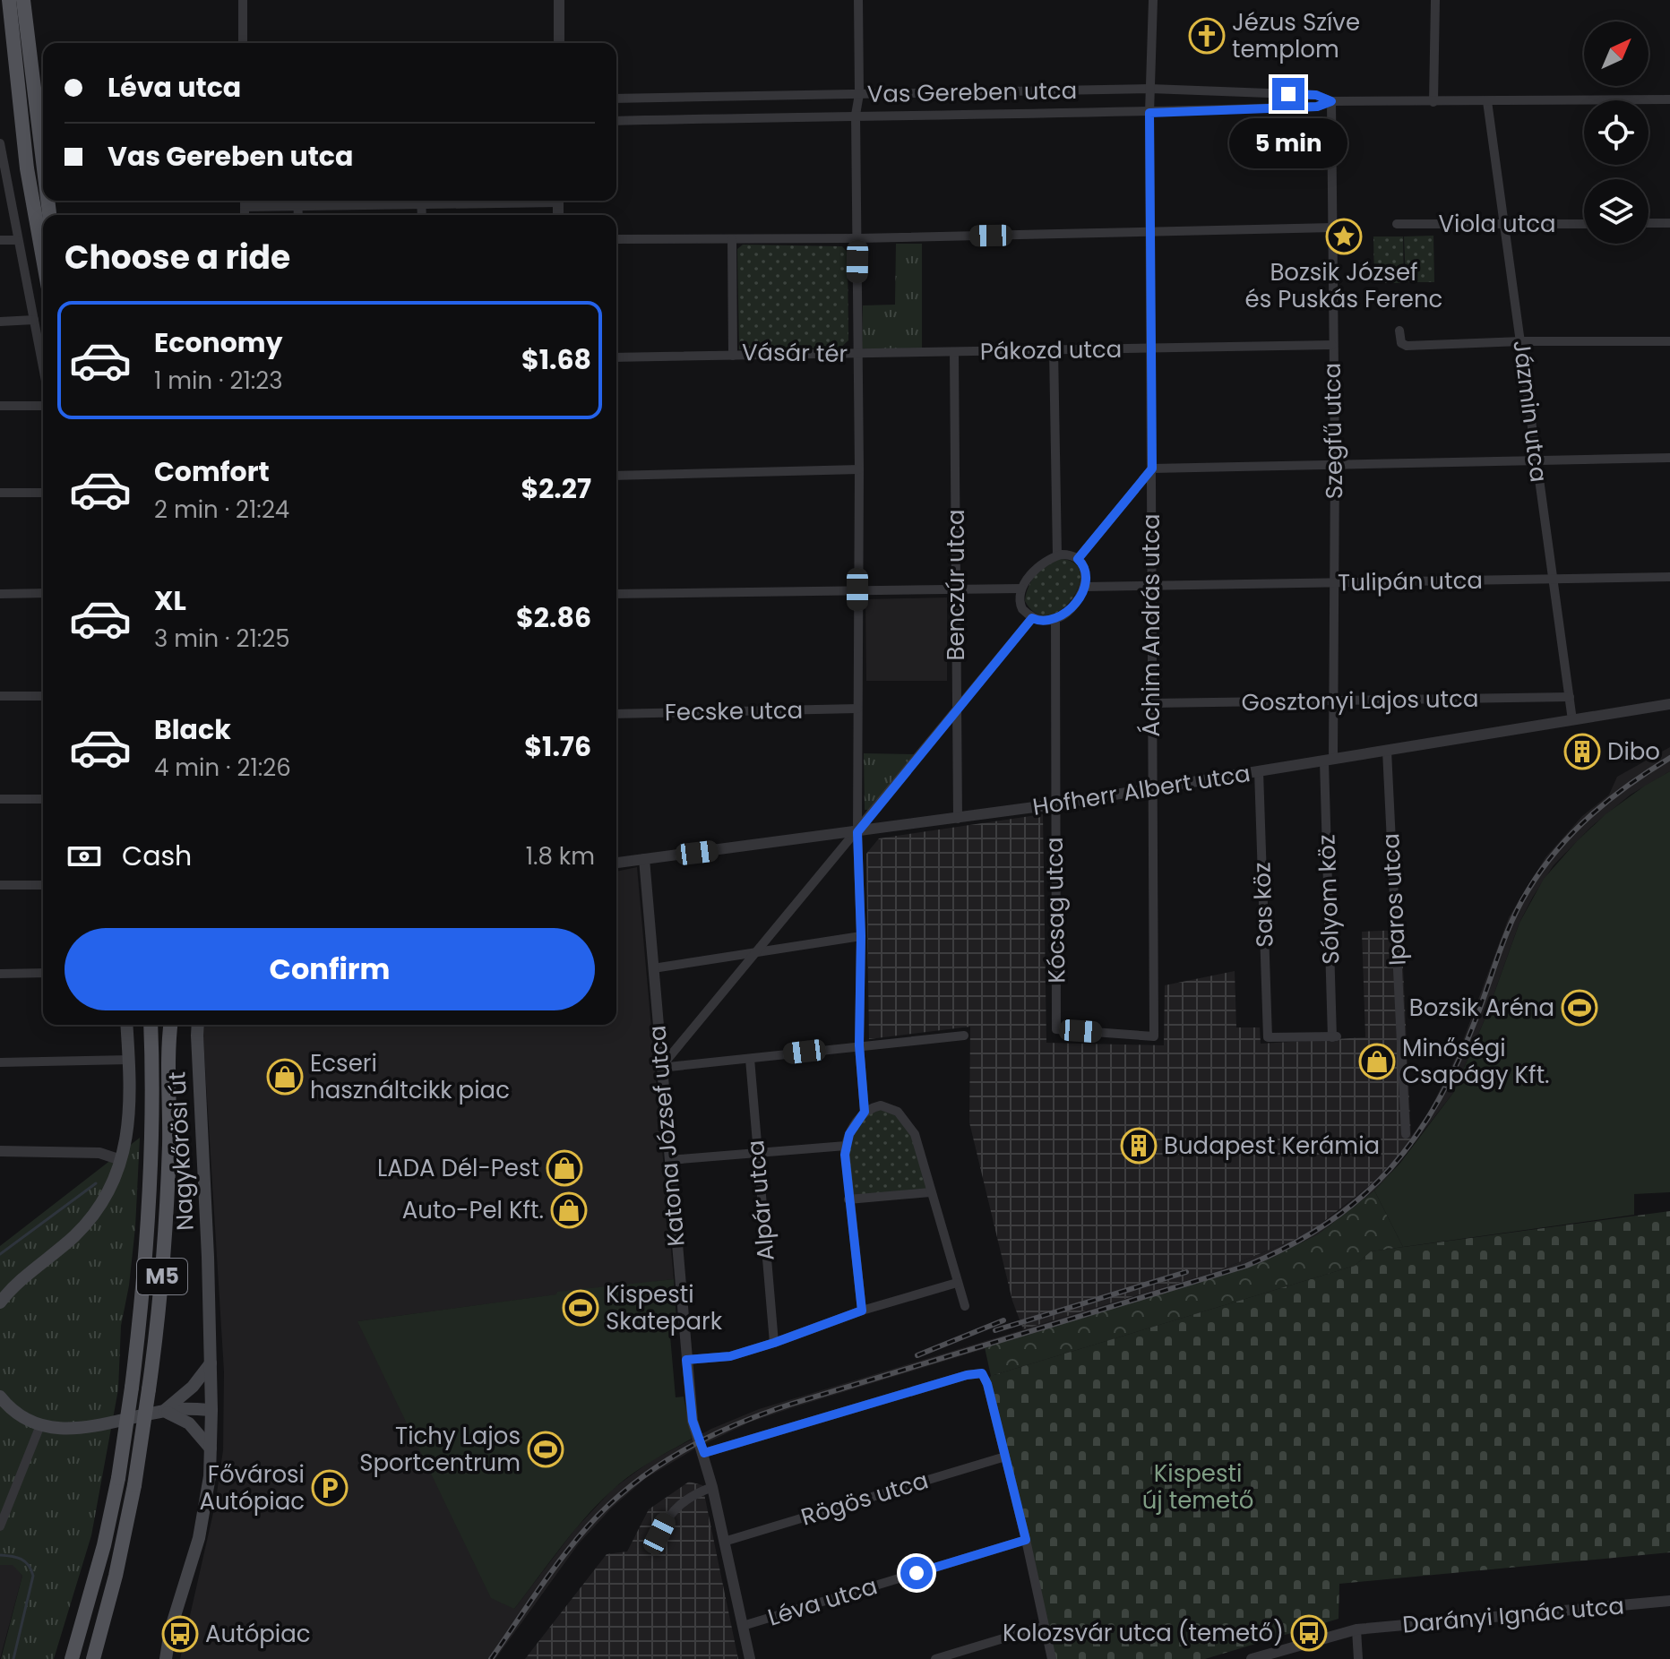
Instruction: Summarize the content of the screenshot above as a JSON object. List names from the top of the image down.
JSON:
{
  "streets": {
    "main road": ["Nagykőrösi út", "M5"],
    "street": [
      "Vas Gereben utca",
      "Viola utca",
      "Pákozd utca",
      "Vásár tér",
      "Jázmin utca",
      "Szegfű utca",
      "Tulipán utca",
      "Benczúr utca",
      "Áchim András utca",
      "Gosztonyi Lajos utca",
      "Fecske utca",
      "Hofherr Albert utca",
      "Sólyom köz",
      "Iparos utca",
      "Sas köz",
      "Kócsag utca",
      "Katona József utca",
      "Alpár utca",
      "Rögös utca",
      "Léva utca",
      "Darányi Ignác utca"
    ]
  },
  "crossings": [
    ["Vas Gereben utca", "Vásár tér"],
    ["Vas Gereben utca", "Jázmin utca"],
    ["Vas Gereben utca", "Szegfű utca"],
    ["Vas Gereben utca", "Áchim András utca"],
    ["Viola utca", "Jázmin utca"],
    ["Pákozd utca", "Vásár tér"],
    ["Pákozd utca", "Szegfű utca"],
    ["Pákozd utca", "Benczúr utca"],
    ["Pákozd utca", "Áchim András utca"],
    ["Jázmin utca", "Tulipán utca"],
    ["Jázmin utca", "Gosztonyi Lajos utca"],
    ["Jázmin utca", "Hofherr Albert utca"],
    ["Szegfű utca", "Tulipán utca"],
    ["Szegfű utca", "Gosztonyi Lajos utca"],
    ["Szegfű utca", "Hofherr Albert utca"],
    ["Szegfű utca", "Sólyom köz"],
    ["Tulipán utca", "Áchim András utca"],
    ["Tulipán utca", "Kócsag utca"],
    ["Benczúr utca", "Hofherr Albert utca"],
    ["Áchim András utca", "Gosztonyi Lajos utca"],
    ["Áchim András utca", "Hofherr Albert utca"],
    ["Áchim András utca", "Kócsag utca"],
    ["Hofherr Albert utca", "Sólyom köz"],
    ["Hofherr Albert utca", "Iparos utca"],
    ["Hofherr Albert utca", "Sas köz"],
    ["Hofherr Albert utca", "Kócsag utca"],
    ["Hofherr Albert utca", "Katona József utca"],
    ["Sólyom köz", "Sas köz"],
    ["Katona József utca", "Rögös utca"],
    ["Katona József utca", "Léva utca"]
  ],
  "parks": ["Kispesti új temető"],
  "places": {
    "church": ["Jézus Szíve templom"],
    "place": ["Bozsik József és Puskás Ferenc"],
    "building": ["Dibo", "Budapest Kerámia"],
    "sports": ["Bozsik Aréna", "Kispesti Skatepark", "Tichy Lajos Sportcentrum"],
    "shop": [
      "Minőségi Csapágy Kft.",
      "Ecseri használtcikk piac",
      "LADA Dél-Pest",
      "Auto-Pel Kft."
    ],
    "parking": ["Fővárosi Autópiac"],
    "bus stop": ["Kolozsvár utca (temető)", "Autópiac"]
  },
  "north": "top right",
  "page": {
    "banner": ["Léva utca", "Vas Gereben utca"],
    "bubble": "5 min",
    "heading": "Choose a ride",
    "list": [
      {
        "name": "Economy",
        "note": "1 min · 21:23",
        "value": "$1.68"
      },
      {
        "name": "Comfort",
        "note": "2 min · 21:24",
        "value": "$2.27"
      },
      {
        "name": "XL",
        "note": "3 min · 21:25",
        "value": "$2.86"
      },
      {
        "name": "Black",
        "note": "4 min · 21:26",
        "value": "$1.76"
      }
    ],
    "pay": ["Cash", "1.8 km"],
    "buttons": "Confirm"
  }
}
